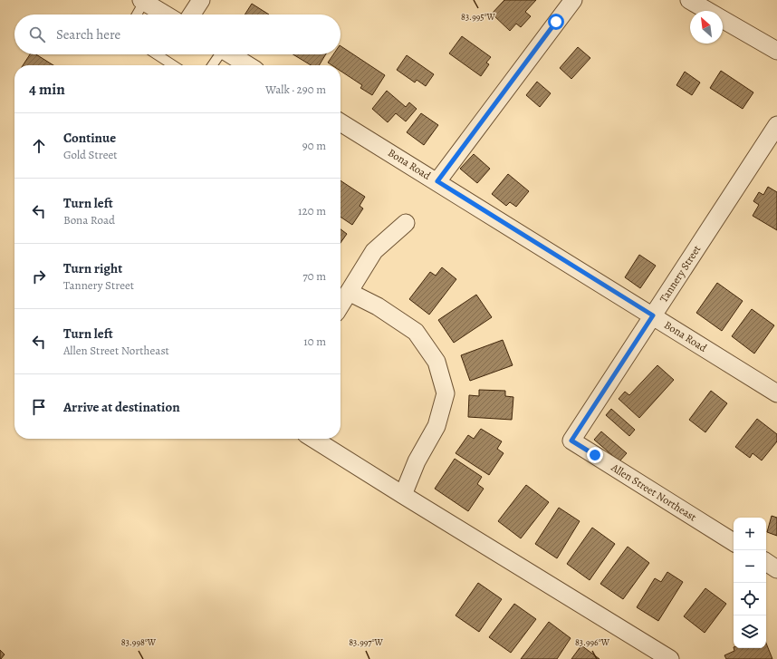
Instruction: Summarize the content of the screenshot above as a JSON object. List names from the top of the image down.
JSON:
{
  "streets": {
    "street": ["Bona Road", "Tannery Street", "Allen Street Northeast"]
  },
  "crossings": [
    ["Bona Road", "Tannery Street"],
    ["Tannery Street", "Allen Street Northeast"]
  ],
  "north": "top left",
  "page": {
    "search": "Search here",
    "heading": ["4 min", "Walk · 290 m"],
    "list": [
      ["Continue", "Gold Street", "90 m"],
      ["Turn left", "Bona Road", "120 m"],
      ["Turn right", "Tannery Street", "70 m"],
      ["Turn left", "Allen Street Northeast", "10 m"],
      "Arrive at destination"
    ],
    "map_buttons": ["+", "−"]
  },
  "coordinates": [
    "83.995°W",
    "83.998°W",
    "83.997°W",
    "83.996°W"
  ]
}
